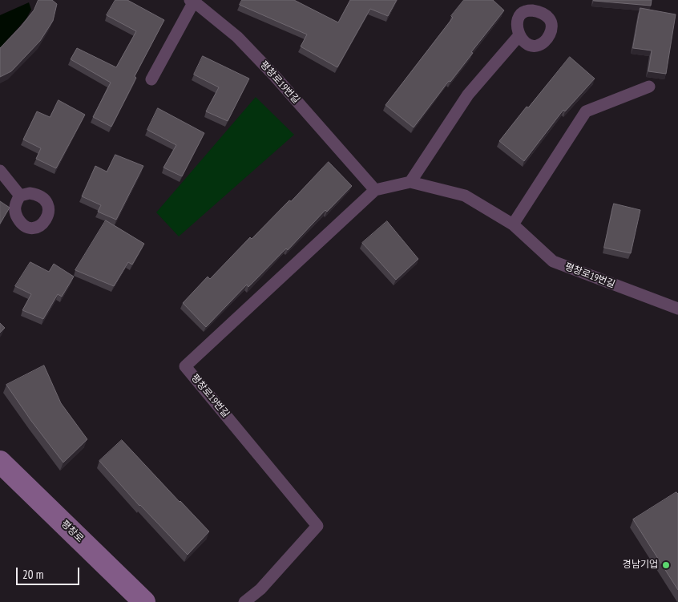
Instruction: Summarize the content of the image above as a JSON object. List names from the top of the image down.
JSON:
{
  "streets": {
    "street": ["평창로"],
    "lane": ["평창로19번길"]
  },
  "places": ["경남기업"],
  "scale_bar": "20 m"
}
